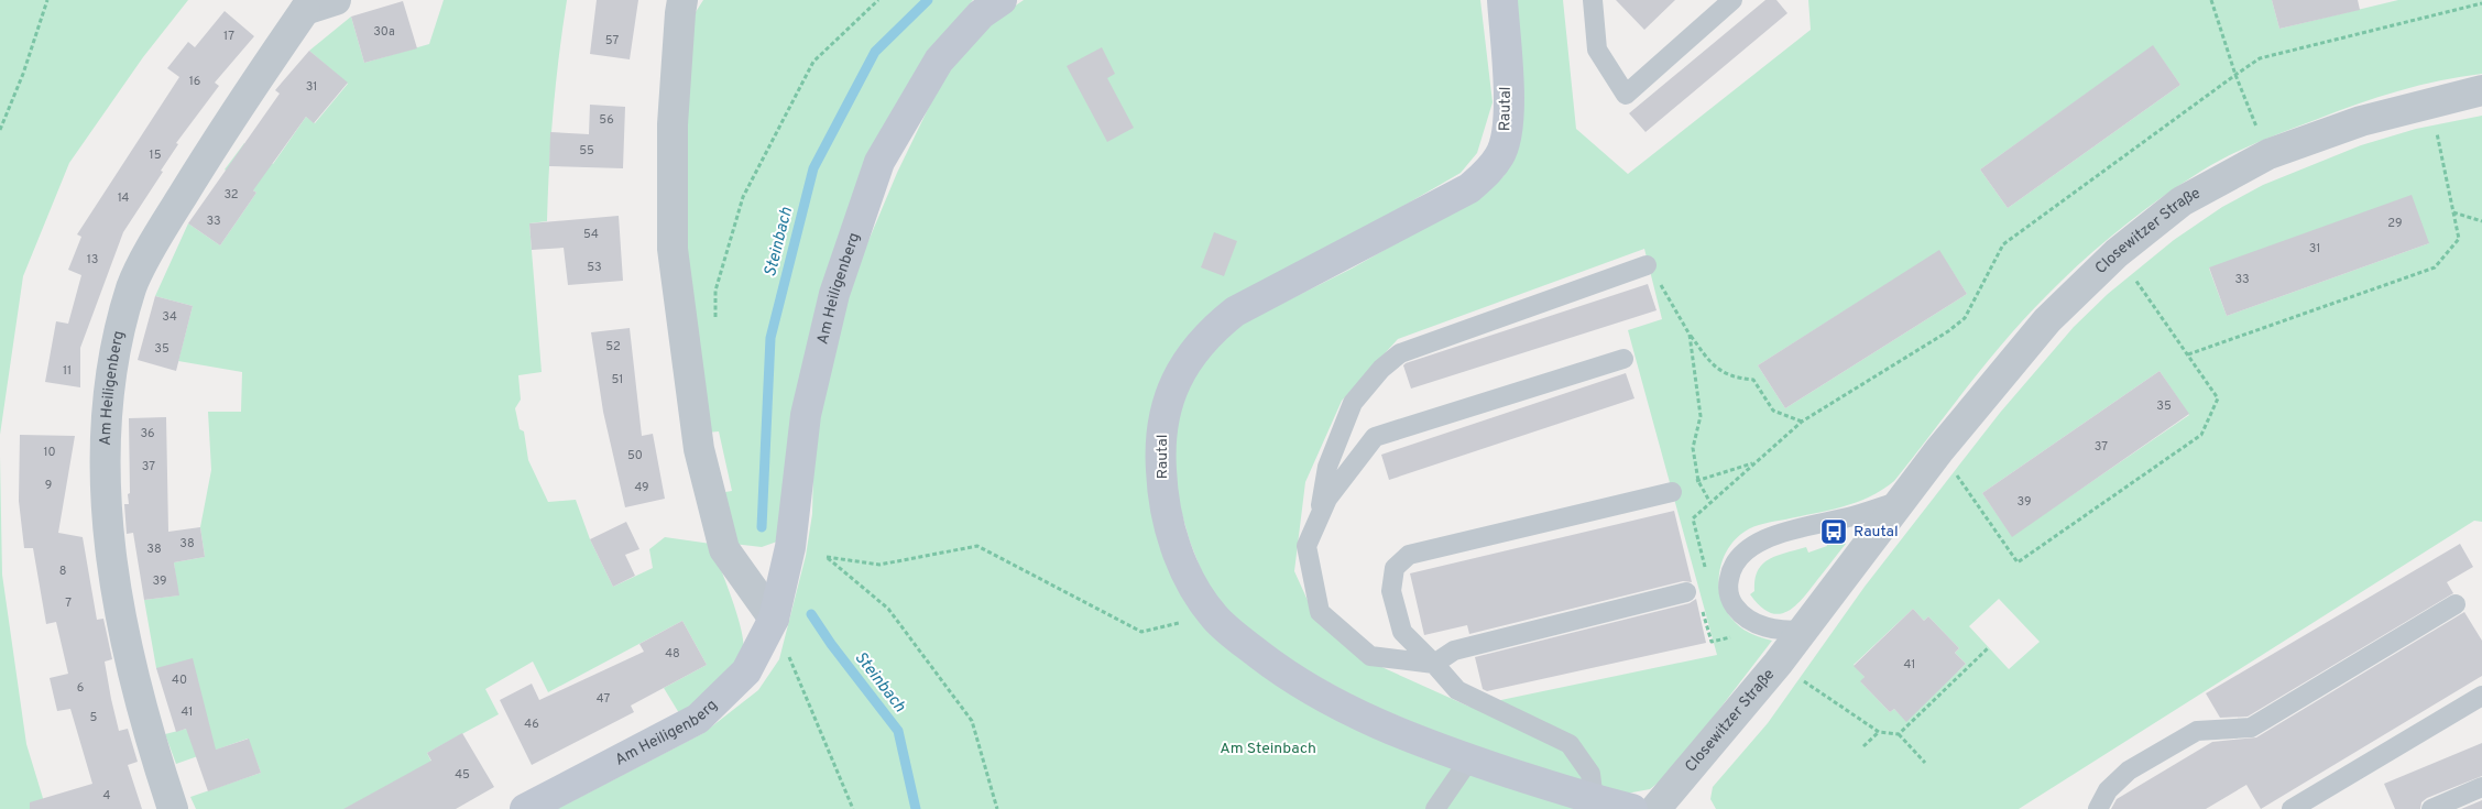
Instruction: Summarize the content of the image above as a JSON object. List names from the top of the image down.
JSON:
{
  "streets": {
    "street": ["Rautal", "Closewitzer Straße", "Am Heiligenberg"]
  },
  "water": ["Steinbach"],
  "parks": ["Am Steinbach"],
  "places": {
    "bus stop": ["Rautal"]
  },
  "house_numbers": [
    "30a",
    "17",
    "57",
    "16",
    "31",
    "56",
    "55",
    "15",
    "32",
    "14",
    "33",
    "29",
    "54",
    "31",
    "13",
    "53",
    "33",
    "34",
    "52",
    "35",
    "11",
    "51",
    "35",
    "36",
    "37",
    "10",
    "50",
    "37",
    "9",
    "49",
    "39",
    "38",
    "38",
    "8",
    "39",
    "7",
    "48",
    "41",
    "40",
    "6",
    "47",
    "41",
    "5",
    "46",
    "45",
    "4"
  ]
}
